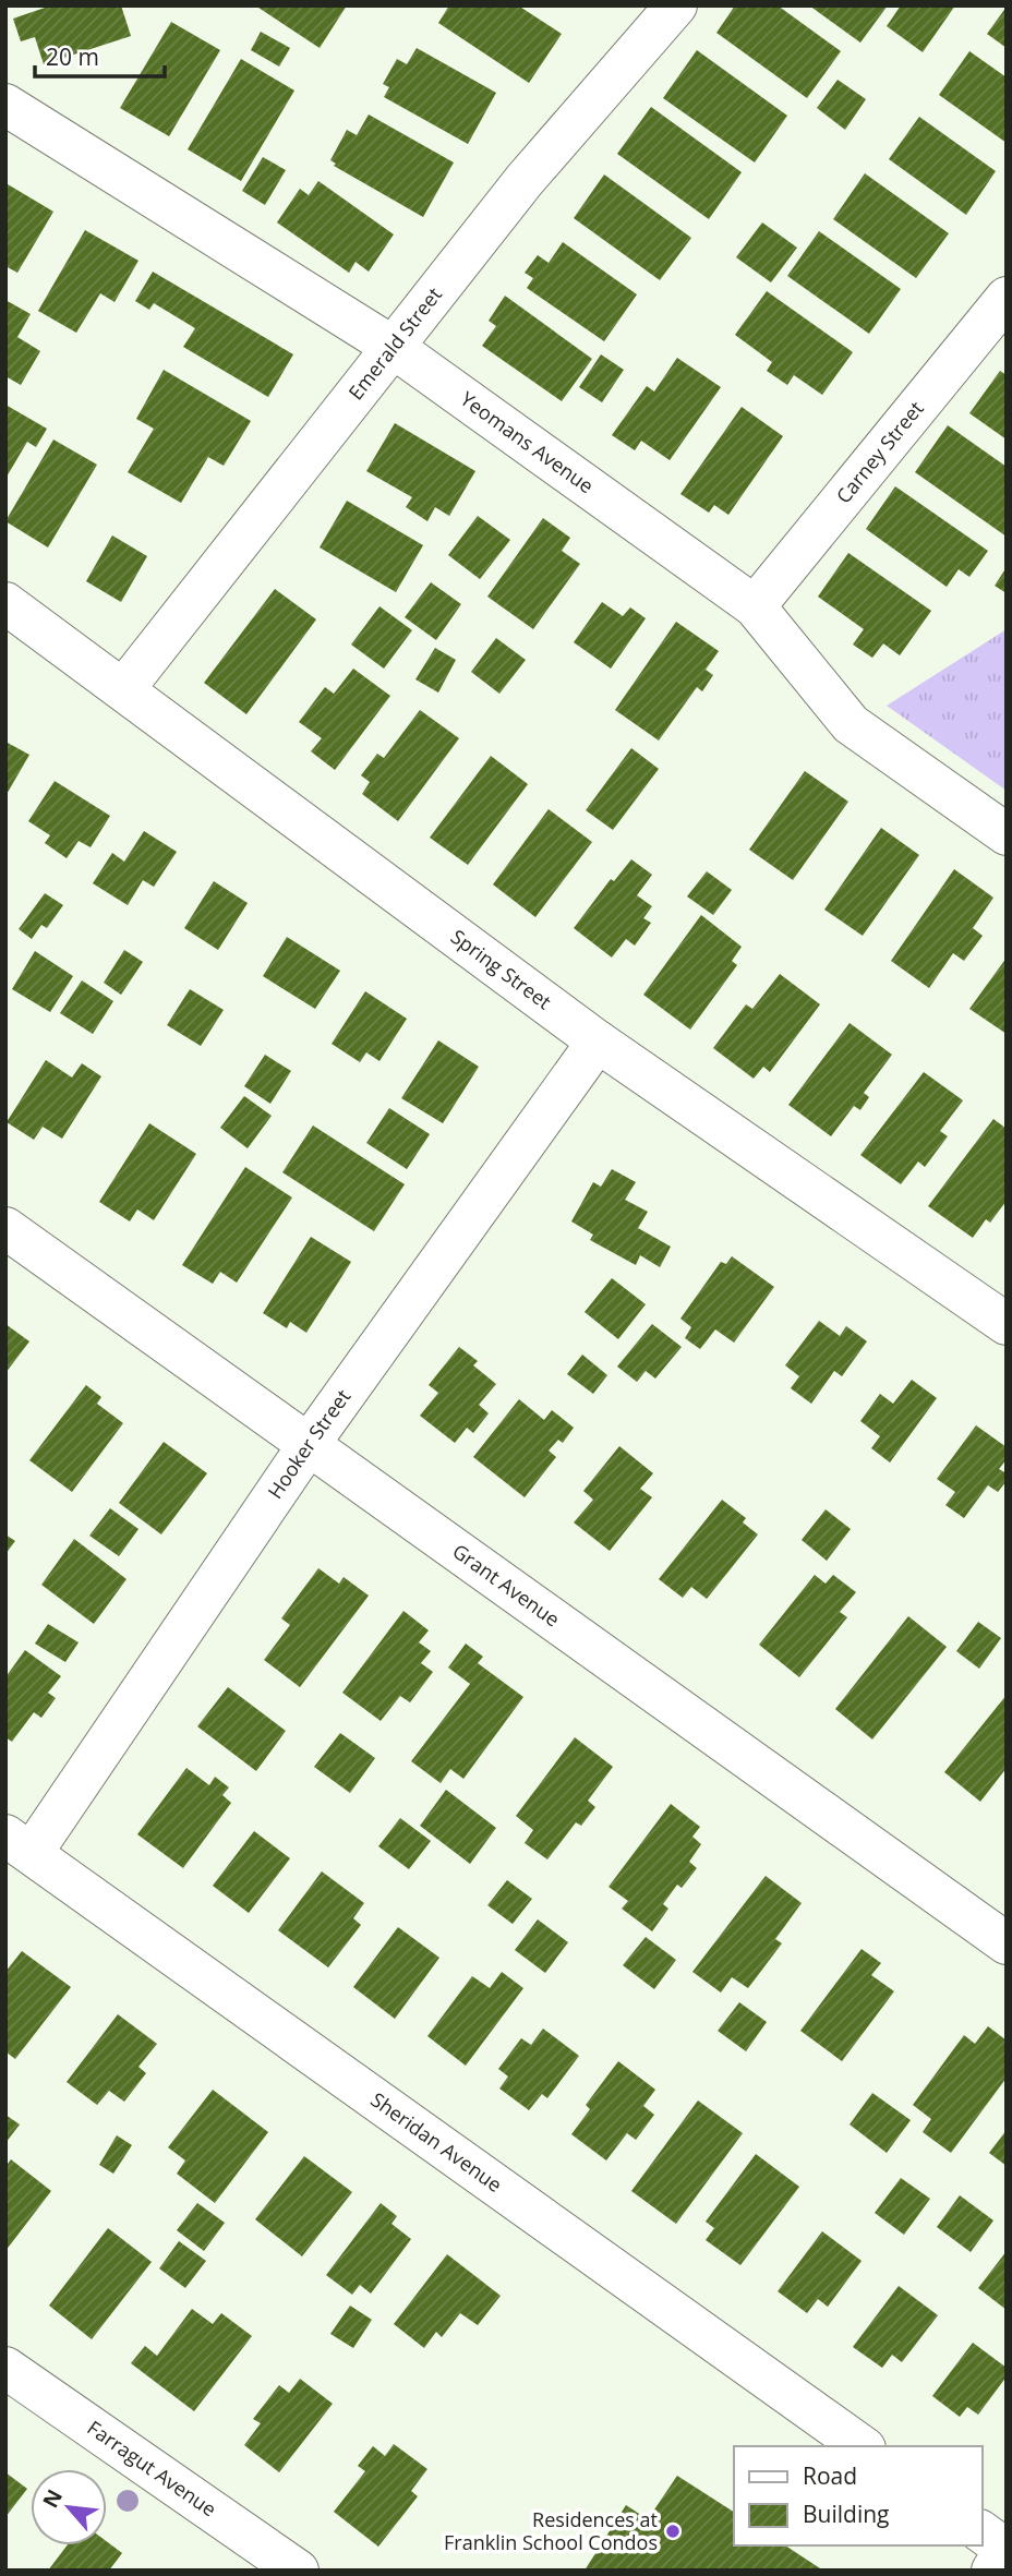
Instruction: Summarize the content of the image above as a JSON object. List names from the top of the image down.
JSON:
{
  "streets": {
    "street": [
      "Emerald Street",
      "Yeomans Avenue",
      "Carney Street",
      "Spring Street",
      "Hooker Street",
      "Grant Avenue",
      "Sheridan Avenue",
      "Farragut Avenue"
    ]
  },
  "crossings": [
    ["Emerald Street", "Yeomans Avenue"],
    ["Emerald Street", "Spring Street"],
    ["Yeomans Avenue", "Carney Street"],
    ["Spring Street", "Hooker Street"],
    ["Hooker Street", "Grant Avenue"],
    ["Hooker Street", "Sheridan Avenue"]
  ],
  "places": ["Residences at Franklin School Condos"],
  "legend": ["Road", "Building"],
  "scale_bar": "20 m",
  "north": "top left"
}
